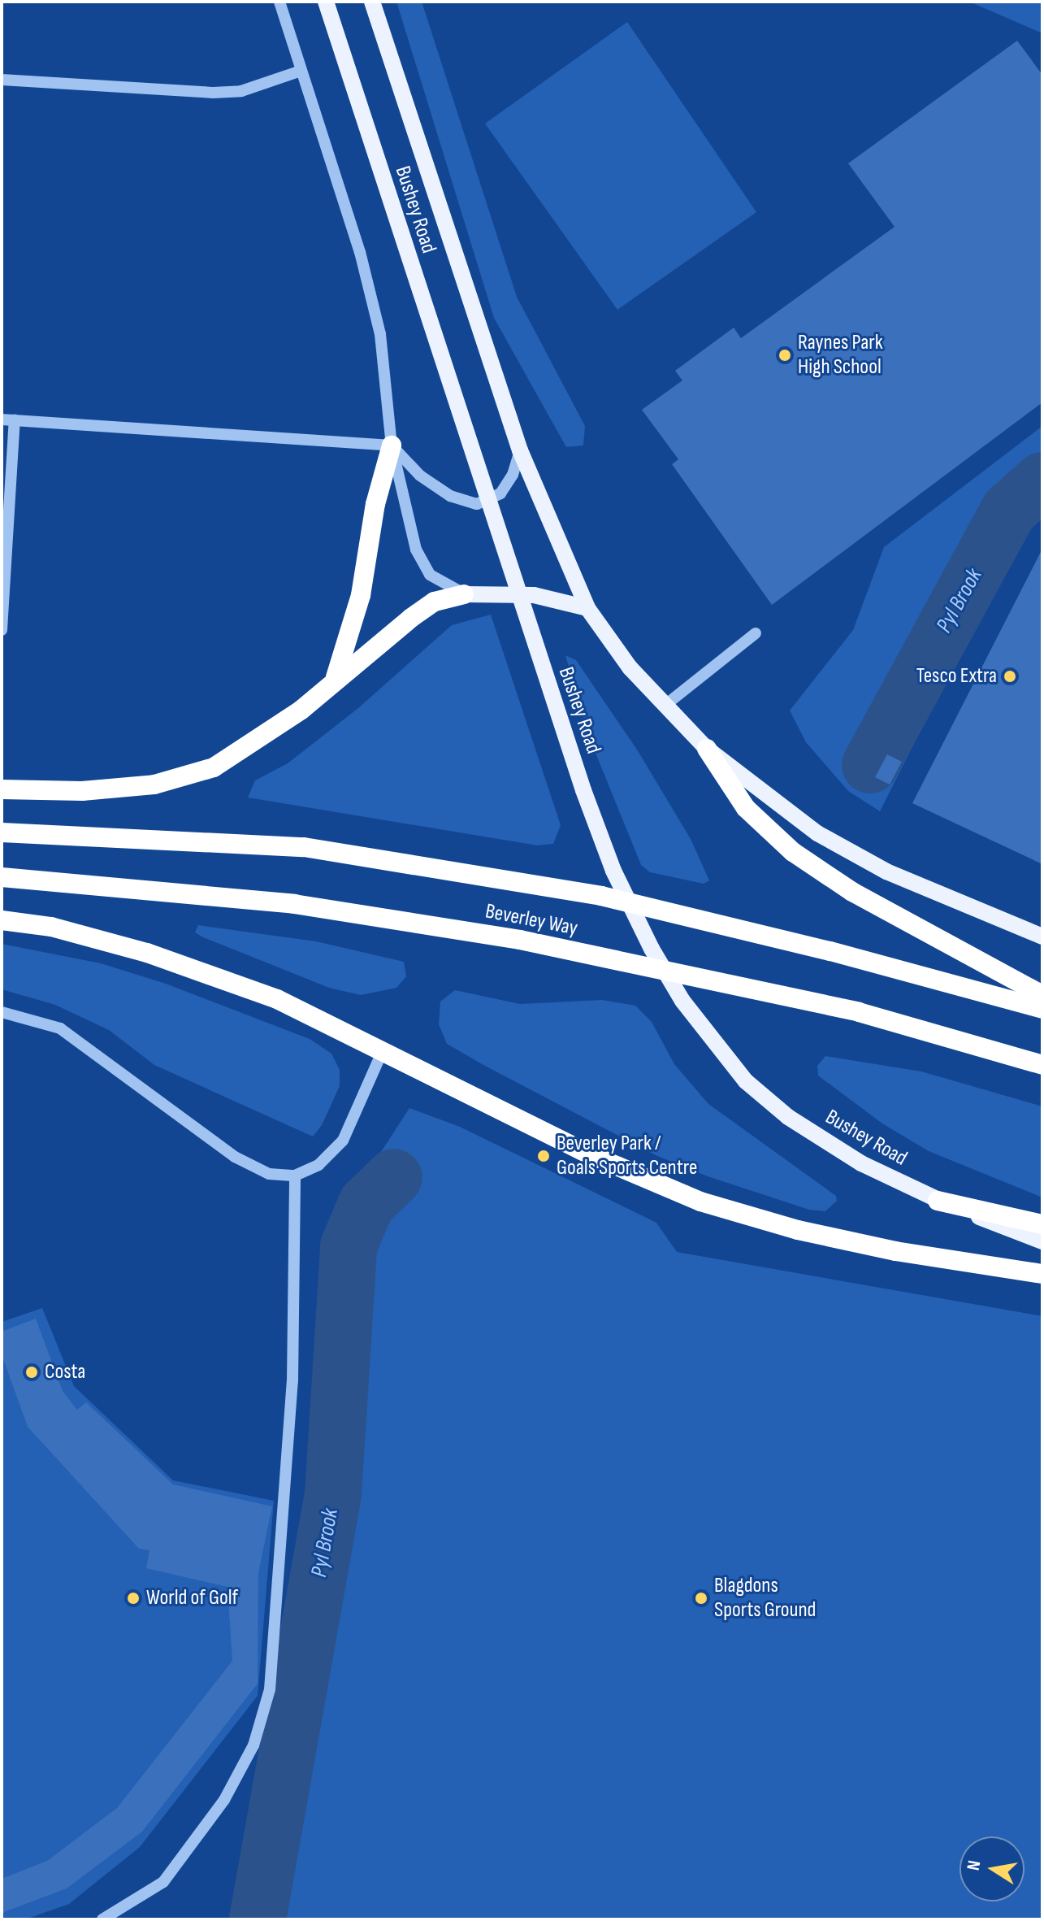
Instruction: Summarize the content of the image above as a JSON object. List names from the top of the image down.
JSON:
{
  "streets": {
    "highway": ["Beverley Way"],
    "main road": ["Bushey Road"]
  },
  "water": ["Pyl Brook"],
  "places": [
    "Raynes Park High School",
    "Tesco Extra",
    "Beverley Park / Goals Sports Centre",
    "Costa",
    "World of Golf",
    "Blagdons Sports Ground"
  ],
  "north": "left"
}
